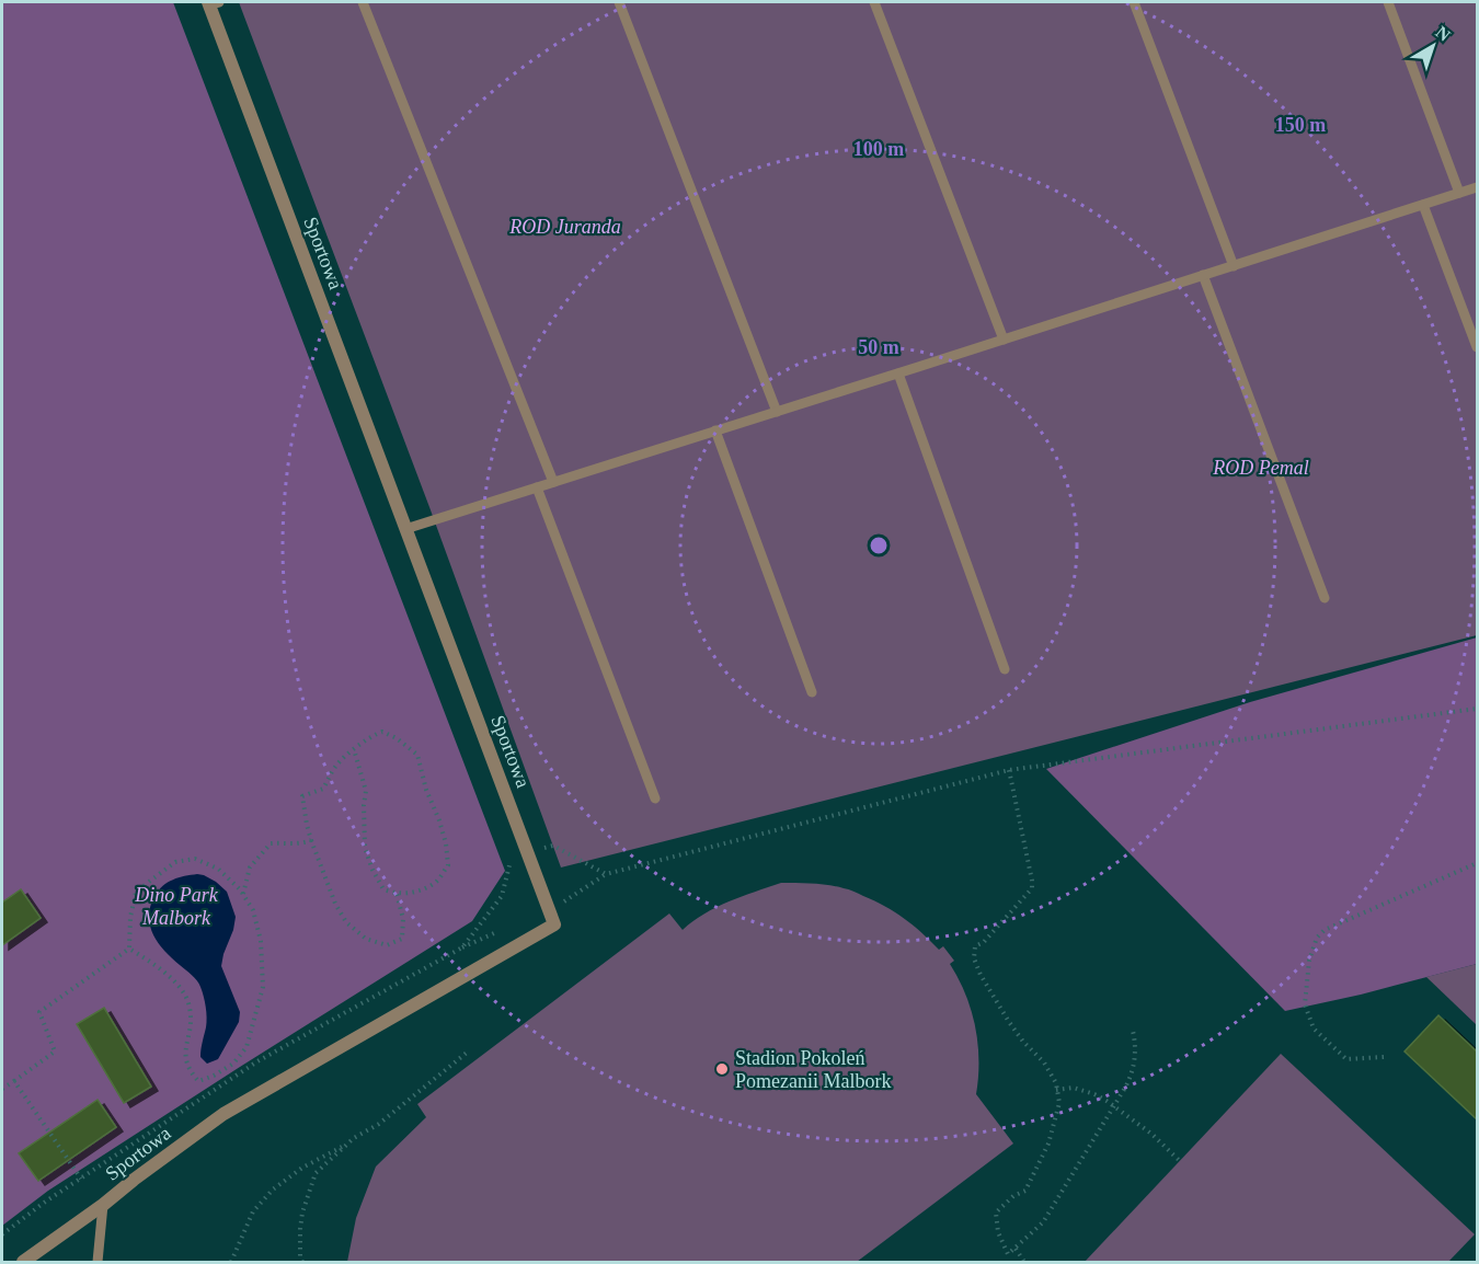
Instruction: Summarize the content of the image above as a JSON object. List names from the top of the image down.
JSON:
{
  "streets": {
    "street": ["Sportowa"]
  },
  "parks": ["ROD Juranda", "ROD Pemal", "Dino Park Malbork"],
  "places": ["Stadion Pokoleń Pomezanii Malbork"],
  "north": "top right",
  "rings": ["150 m", "100 m", "50 m"]
}
